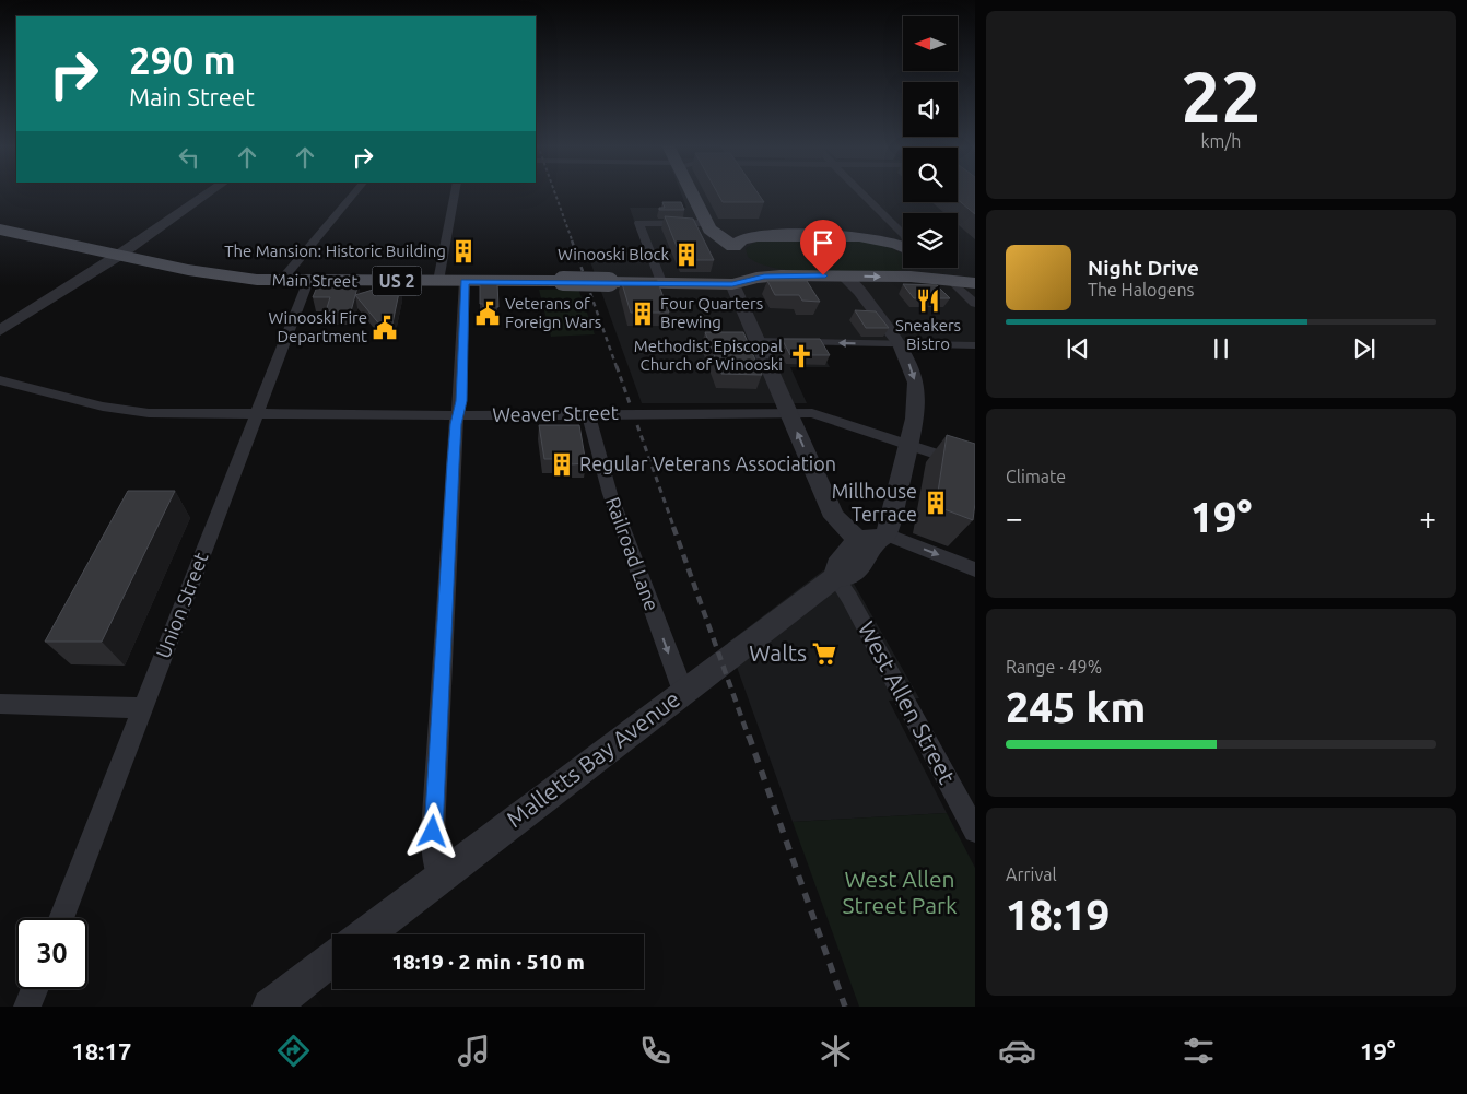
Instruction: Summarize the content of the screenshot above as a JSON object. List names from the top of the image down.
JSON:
{
  "streets": {
    "main road": ["Main Street", "US 2"],
    "street": [
      "Weaver Street",
      "Railroad Lane",
      "Union Street",
      "West Allen Street",
      "Malletts Bay Avenue"
    ]
  },
  "crossings": [
    ["Main Street", "Union Street"],
    ["Weaver Street", "Railroad Lane"],
    ["Weaver Street", "Union Street"],
    ["Railroad Lane", "Malletts Bay Avenue"],
    ["West Allen Street", "Malletts Bay Avenue"]
  ],
  "one_way": ["Railroad Lane"],
  "parks": ["West Allen Street Park"],
  "places": {
    "building": [
      "The Mansion: Historic Building",
      "Winooski Block",
      "Four Quarters Brewing",
      "Regular Veterans Association",
      "Millhouse Terrace"
    ],
    "restaurant": ["Sneakers Bistro"],
    "public building": ["Veterans of Foreign Wars", "Winooski Fire Department"],
    "church": ["Methodist Episcopal Church of Winooski"],
    "supermarket": ["Walts"]
  },
  "north": "left",
  "page": {
    "tile": [
      ["22", "km/h"],
      "Climate",
      ["Range · 49%", "245 km"],
      ["Arrival", "18:19"]
    ],
    "turn": ["290 m", "Main Street"],
    "song": ["Night Drive", "The Halogens"],
    "heat": ["−", "19°", "+"],
    "limit": "30",
    "trip": "18:19 · 2 min · 510 m",
    "tabs": ["18:17", "19°"]
  }
}
